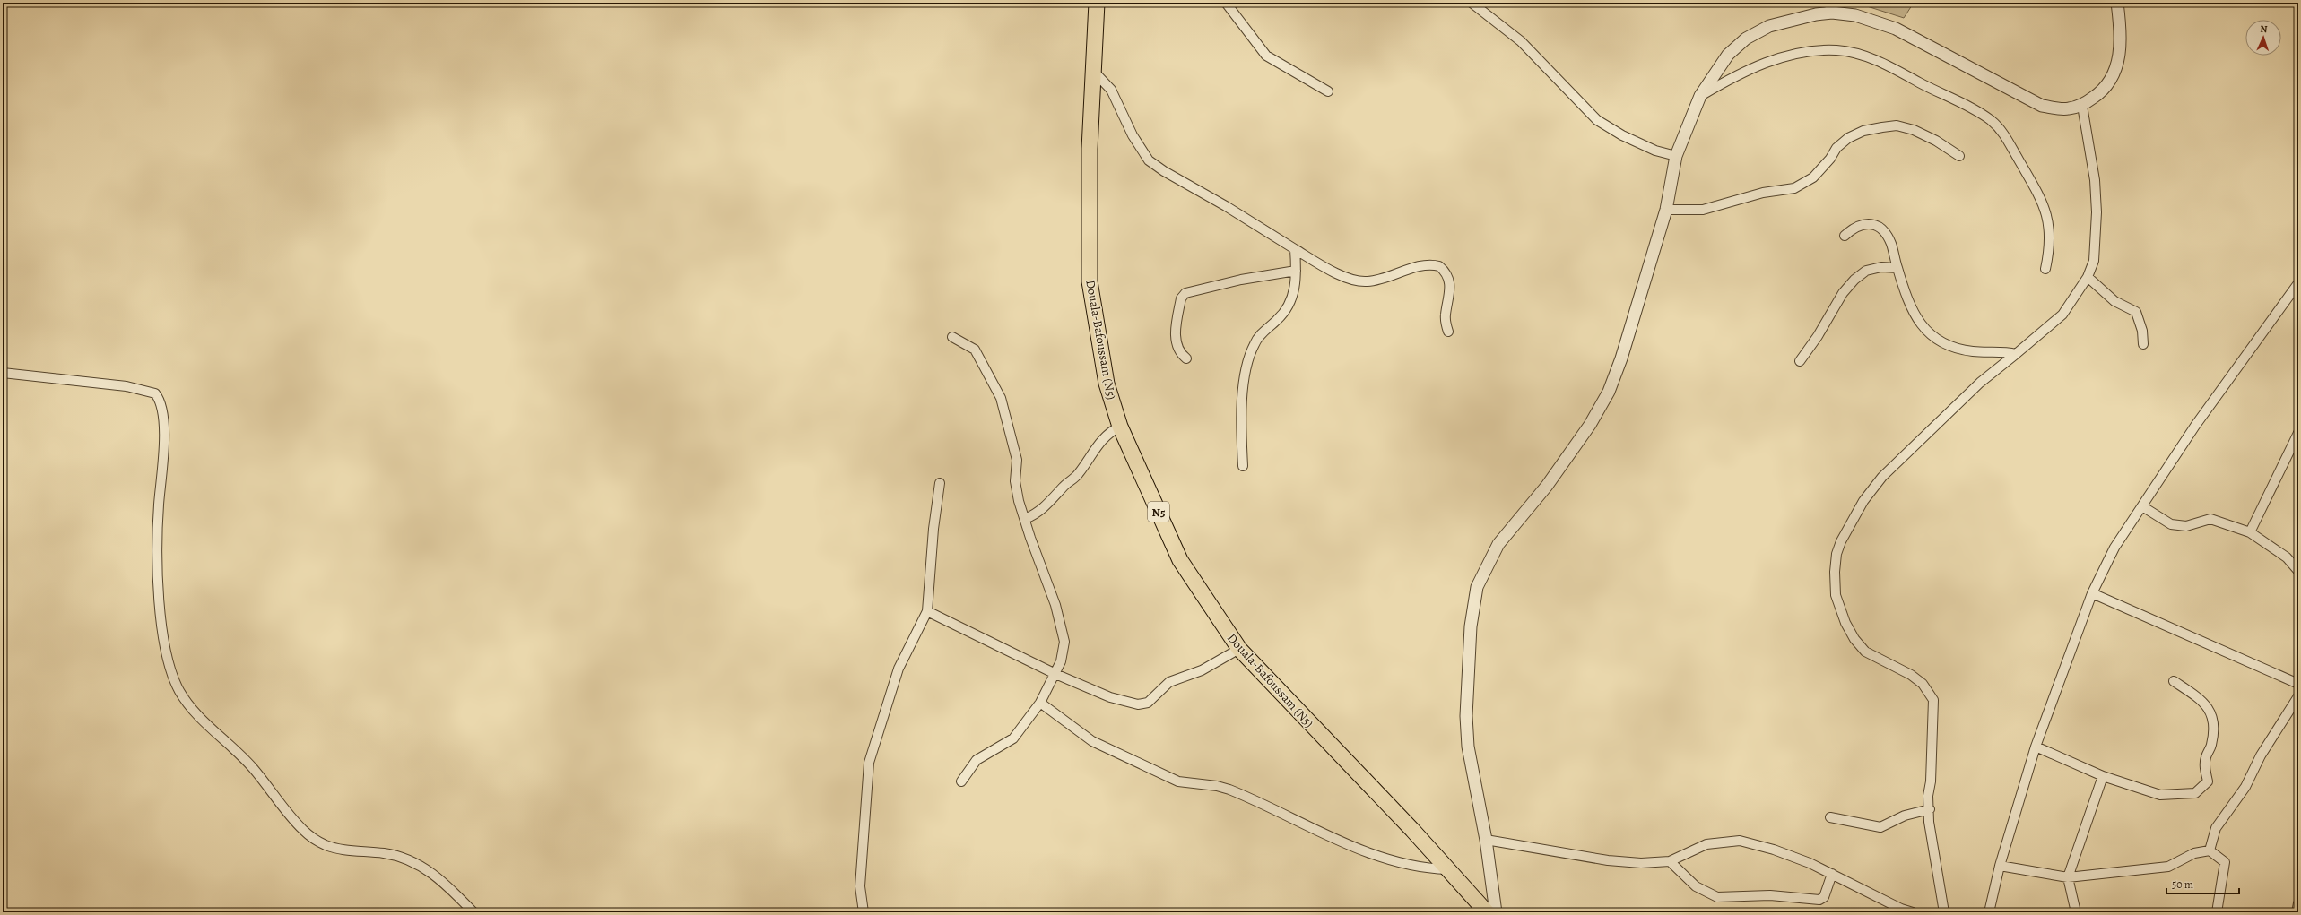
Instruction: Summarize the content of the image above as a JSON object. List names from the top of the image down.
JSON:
{
  "streets": {
    "highway": ["Douala-Bafoussam (N5)", "N5"]
  },
  "scale_bar": "50 m",
  "north": "top"
}
